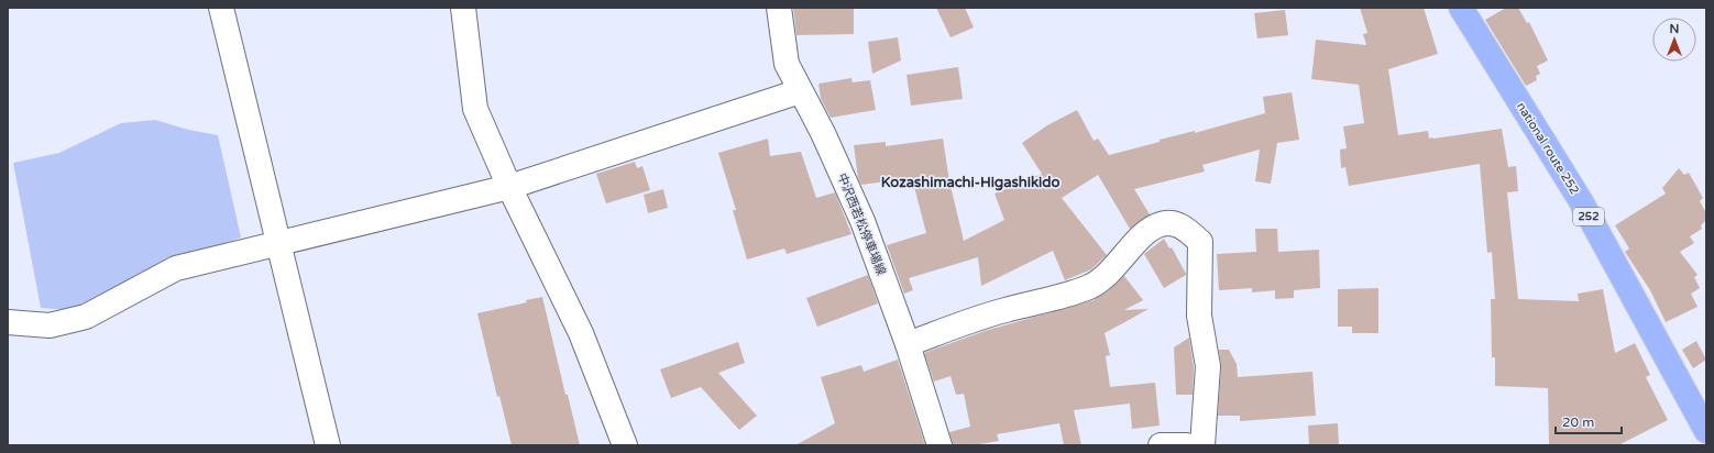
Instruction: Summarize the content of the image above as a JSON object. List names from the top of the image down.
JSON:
{
  "streets": {
    "highway": ["national route 252", "252"],
    "street": ["中沢西若松停車場線"]
  },
  "districts": ["Kozashimachi-Higashikido"],
  "scale_bar": "20 m",
  "north": "top"
}
